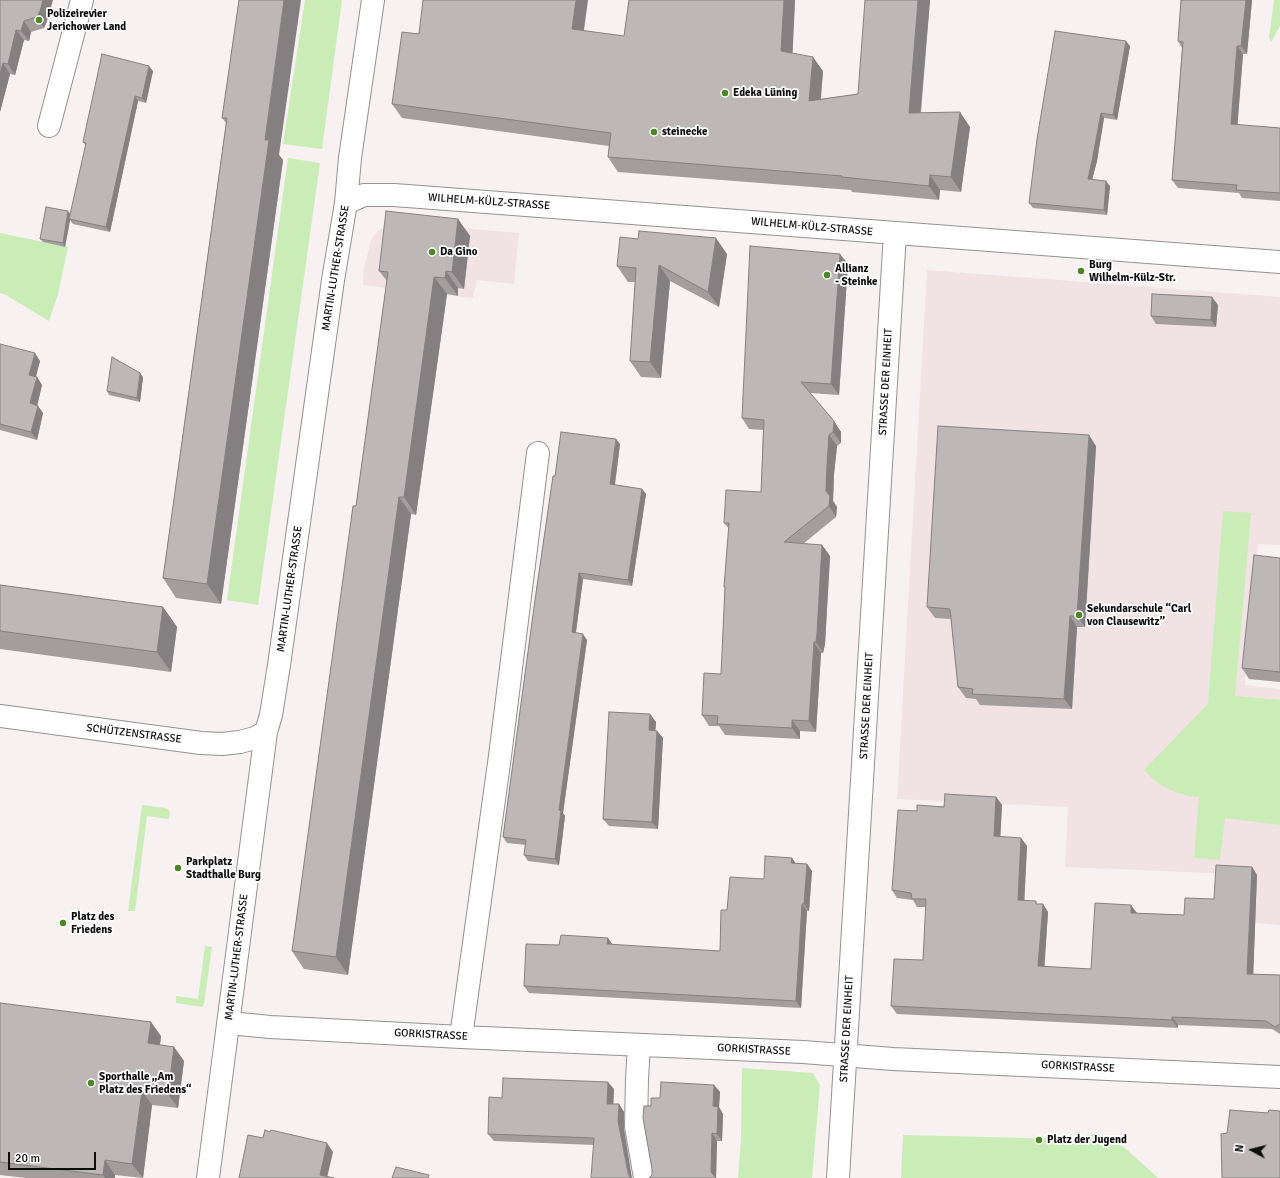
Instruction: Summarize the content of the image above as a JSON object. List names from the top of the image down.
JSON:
{
  "streets": {
    "street": [
      "WILHELM-KÜLZ-STRASSE",
      "MARTIN-LUTHER-STRASSE",
      "STRASSE DER EINHEIT",
      "SCHÜTZENSTRASSE",
      "GORKISTRASSE"
    ]
  },
  "crossings": [
    ["WILHELM-KÜLZ-STRASSE", "MARTIN-LUTHER-STRASSE"],
    ["WILHELM-KÜLZ-STRASSE", "STRASSE DER EINHEIT"],
    ["MARTIN-LUTHER-STRASSE", "SCHÜTZENSTRASSE"],
    ["MARTIN-LUTHER-STRASSE", "GORKISTRASSE"],
    ["STRASSE DER EINHEIT", "GORKISTRASSE"]
  ],
  "places": [
    "Polizeirevier Jerichower Land",
    "Edeka Lüning",
    "steinecke",
    "Da Gino",
    "Burg Wilhelm-Külz-Str.",
    "Allianz - Steinke",
    "Sekundarschule “Carl von Clausewitz”",
    "Parkplatz Stadthalle Burg",
    "Platz des Friedens",
    "Sporthalle „Am Platz des Friedens“",
    "Platz der Jugend"
  ],
  "scale_bar": "20 m",
  "north": "left"
}
